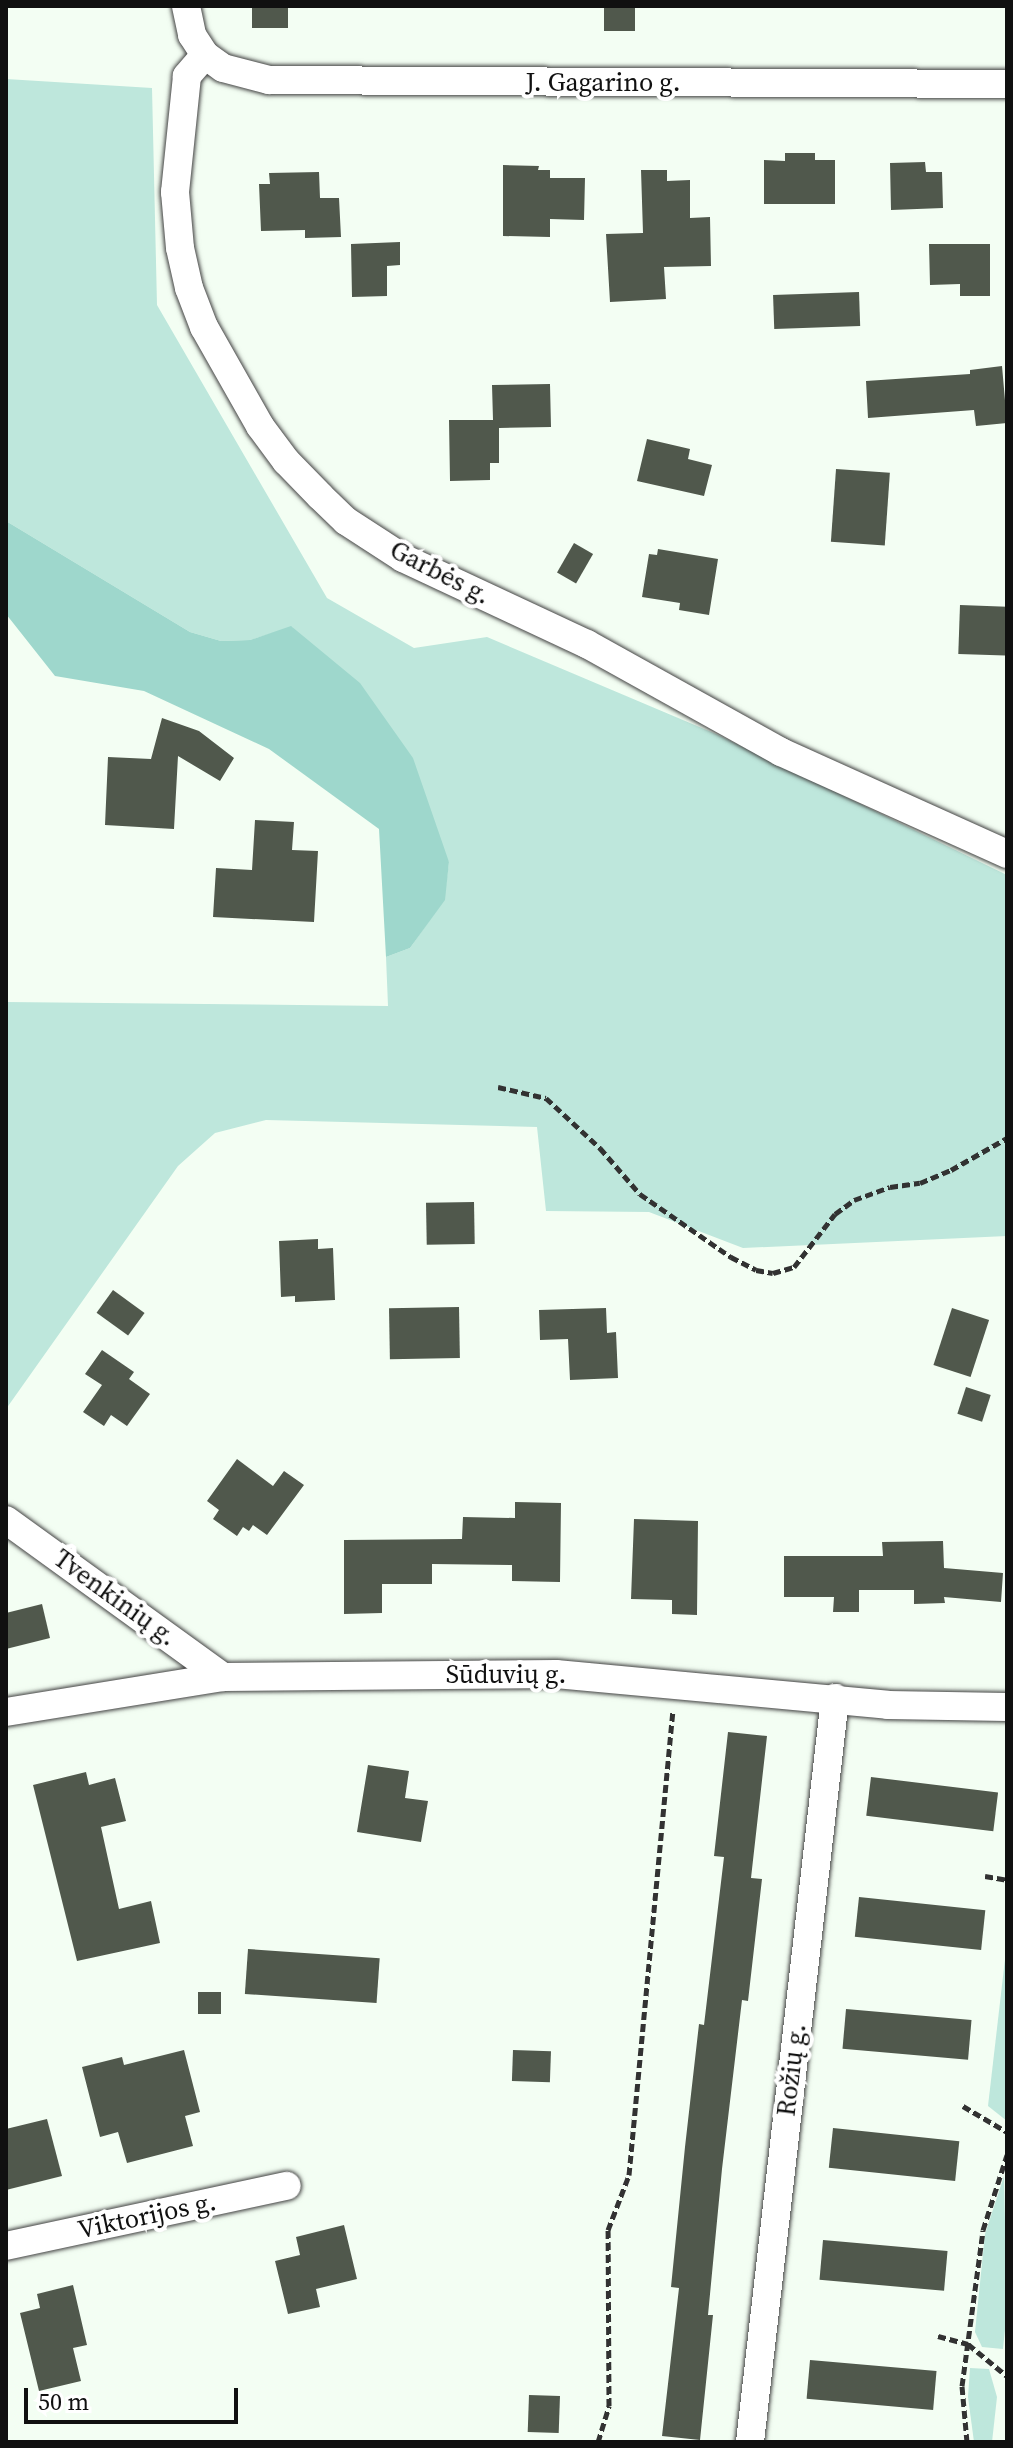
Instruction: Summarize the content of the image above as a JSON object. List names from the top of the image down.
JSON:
{
  "streets": {
    "street": [
      "J. Gagarino g.",
      "Garbės g.",
      "Tvenkinių g.",
      "Sūduvių g.",
      "Rožių g.",
      "Viktorijos g."
    ]
  },
  "crossings": [
    ["J. Gagarino g.", "Garbės g."],
    ["Tvenkinių g.", "Sūduvių g."],
    ["Sūduvių g.", "Rožių g."]
  ],
  "scale_bar": "50 m"
}
